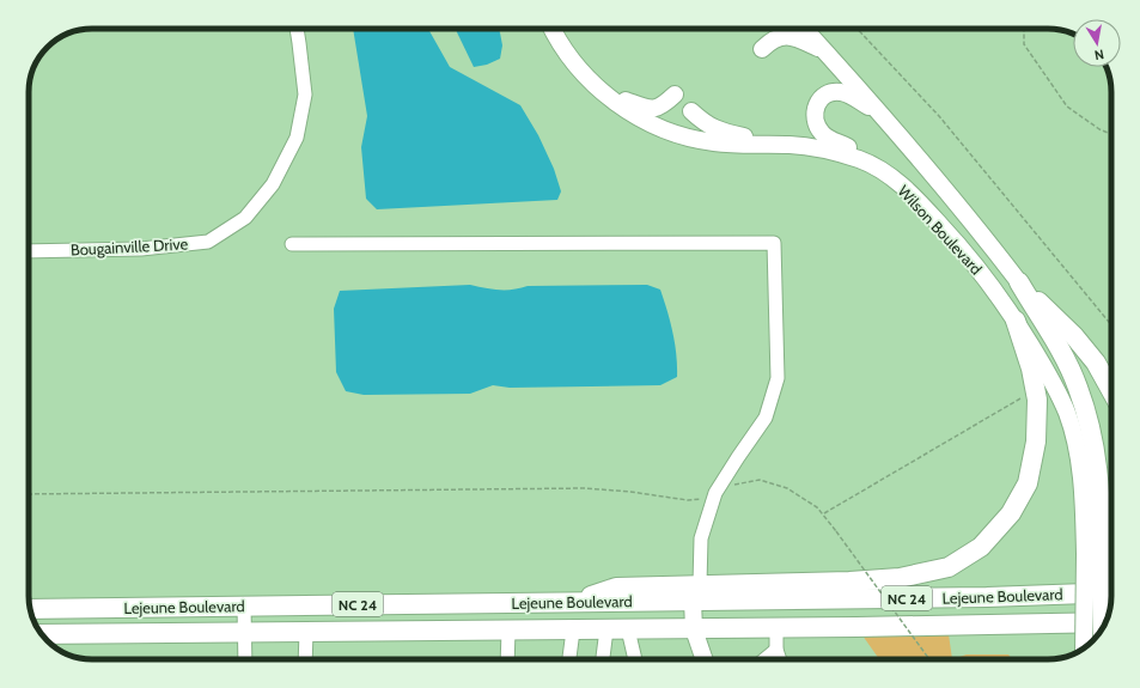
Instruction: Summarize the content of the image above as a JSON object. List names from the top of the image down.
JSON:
{
  "streets": {
    "highway": ["Lejeune Boulevard", "NC 24"],
    "main road": ["Wilson Boulevard"],
    "street": ["Bougainville Drive"]
  },
  "north": "bottom"
}
